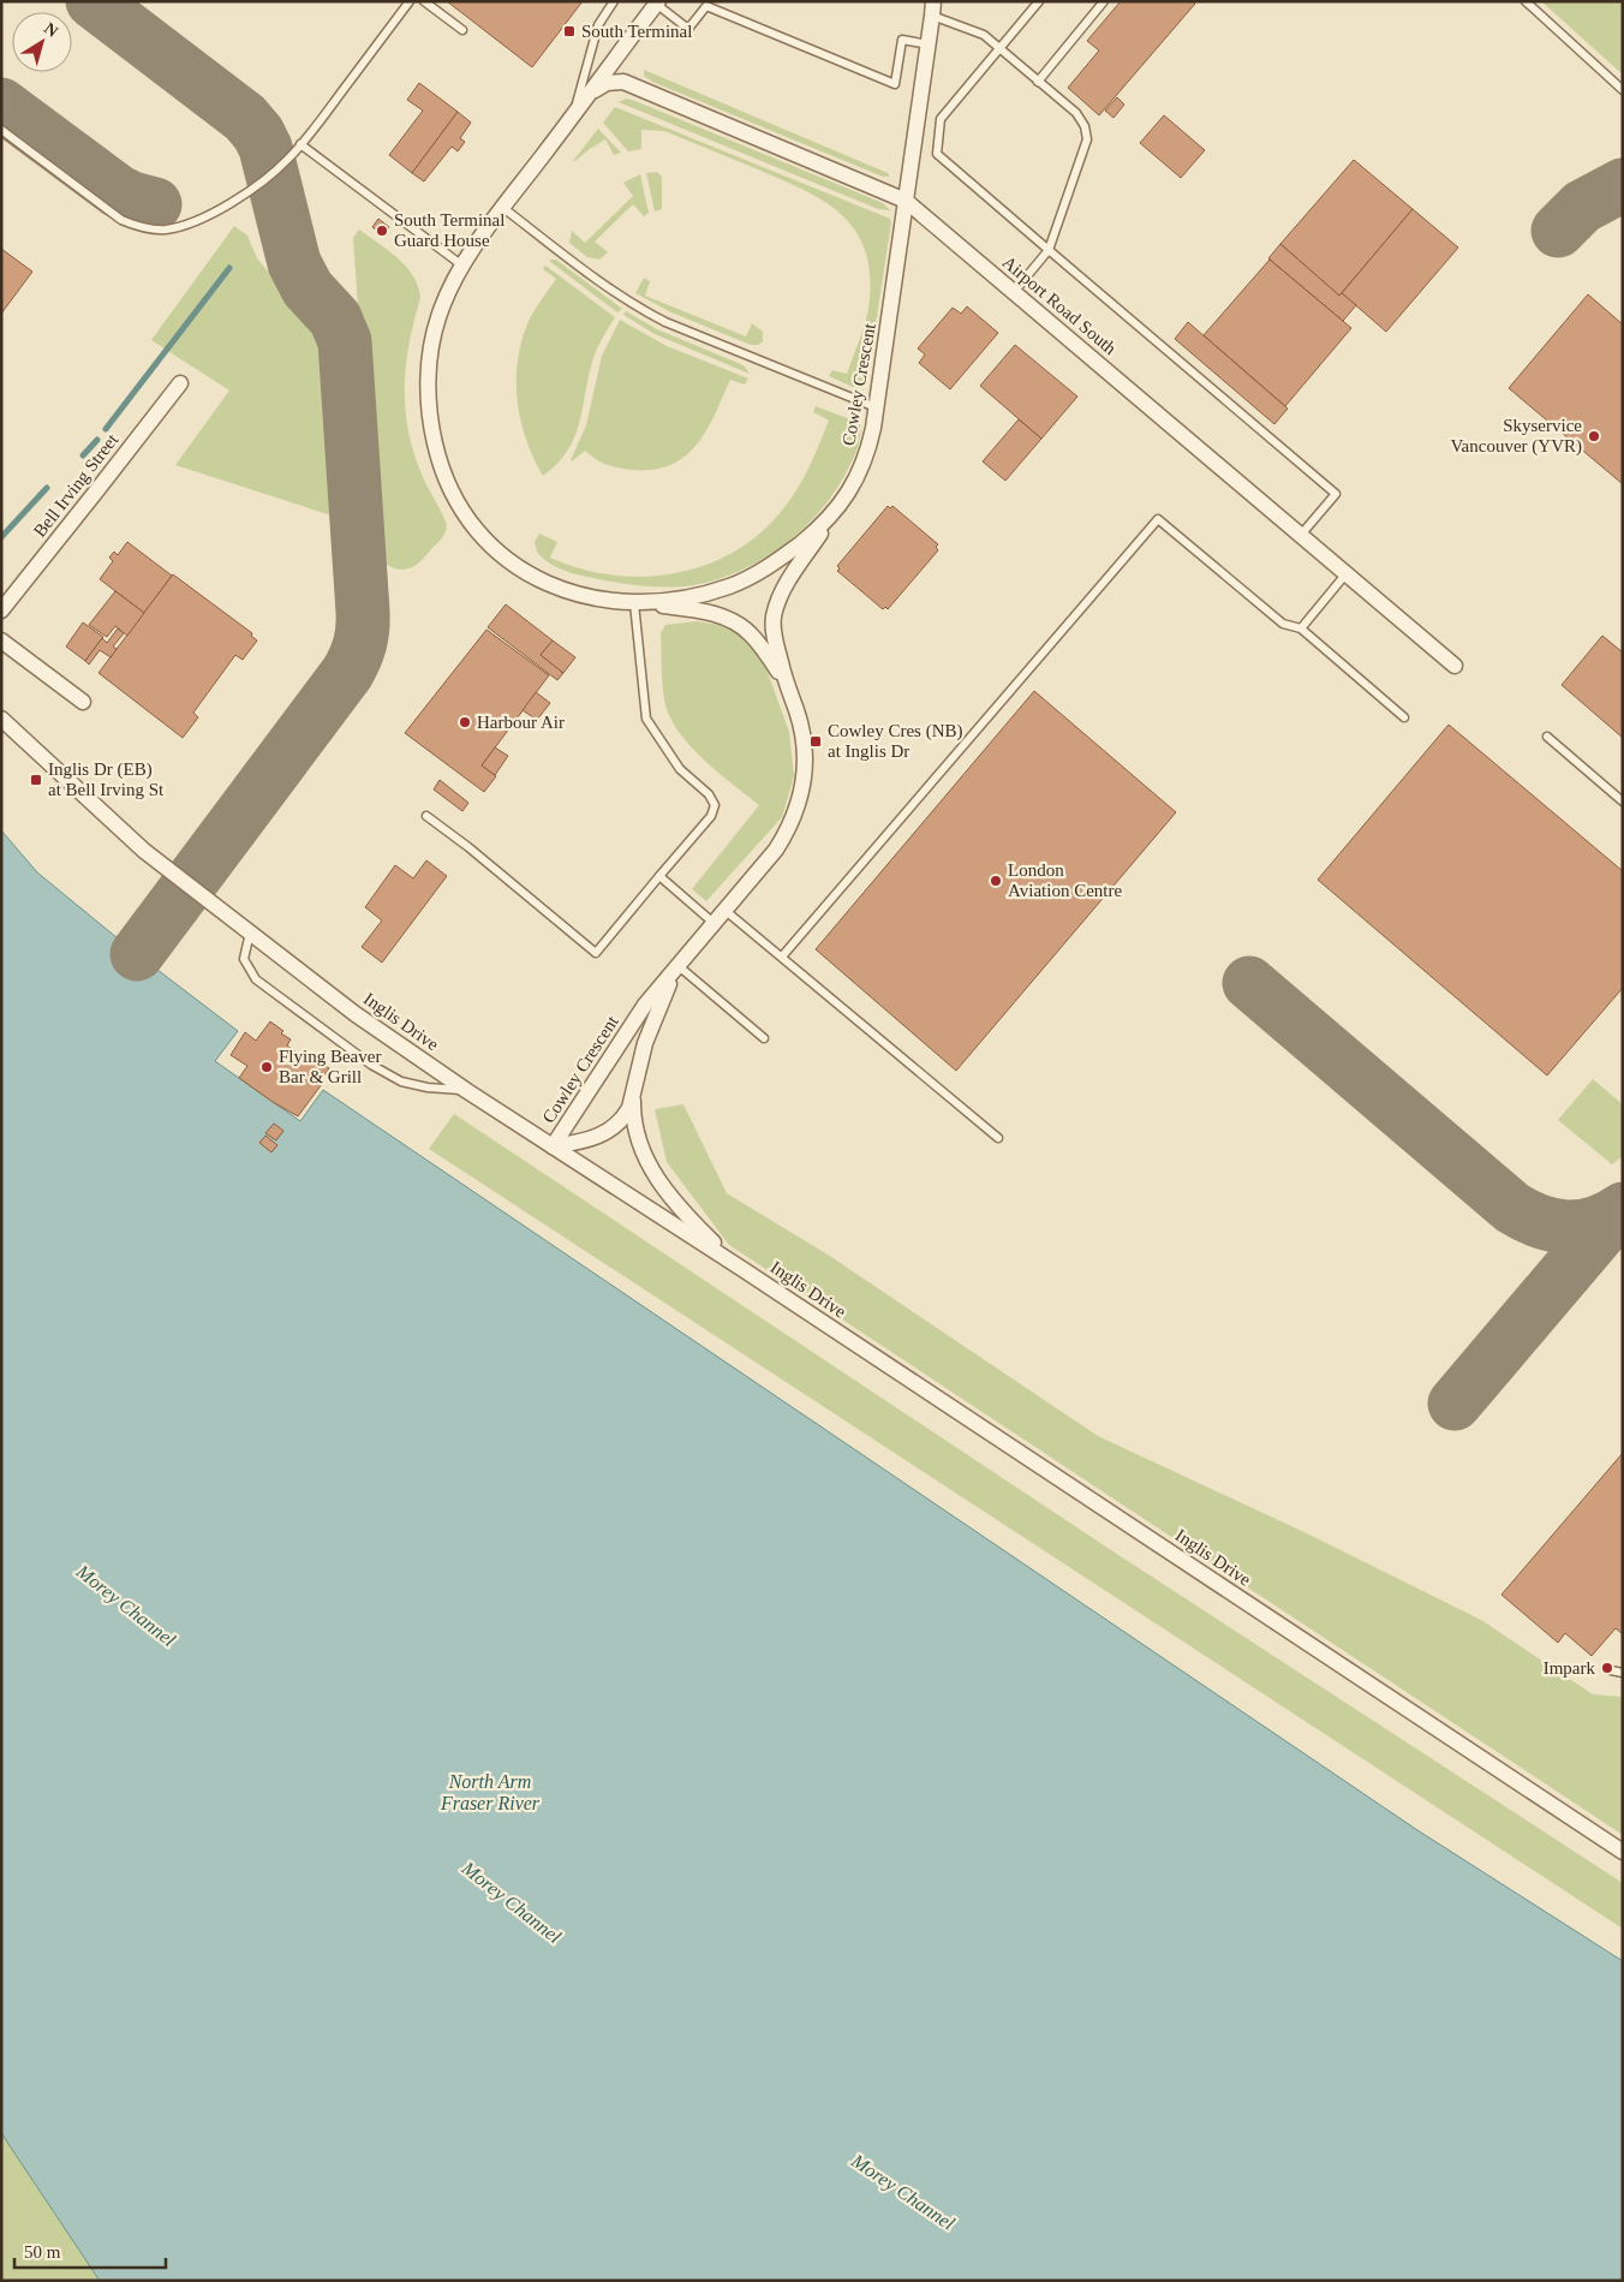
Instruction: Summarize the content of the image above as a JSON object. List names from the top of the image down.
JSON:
{
  "streets": {
    "street": [
      "Airport Road South",
      "Cowley Crescent",
      "Bell Irving Street",
      "Inglis Drive"
    ]
  },
  "crossings": [
    ["Airport Road South", "Cowley Crescent"],
    ["Cowley Crescent", "Inglis Drive"]
  ],
  "water": ["Morey Channel", "North Arm Fraser River"],
  "places": {
    "transit": ["South Terminal", "Cowley Cres (NB) at Inglis Dr", "Inglis Dr (EB) at Bell Irving St"],
    "other": [
      "South Terminal Guard House",
      "Skyservice Vancouver (YVR)",
      "Harbour Air",
      "London Aviation Centre",
      "Flying Beaver Bar & Grill",
      "Impark"
    ]
  },
  "scale_bar": "50 m",
  "north": "top right"
}
